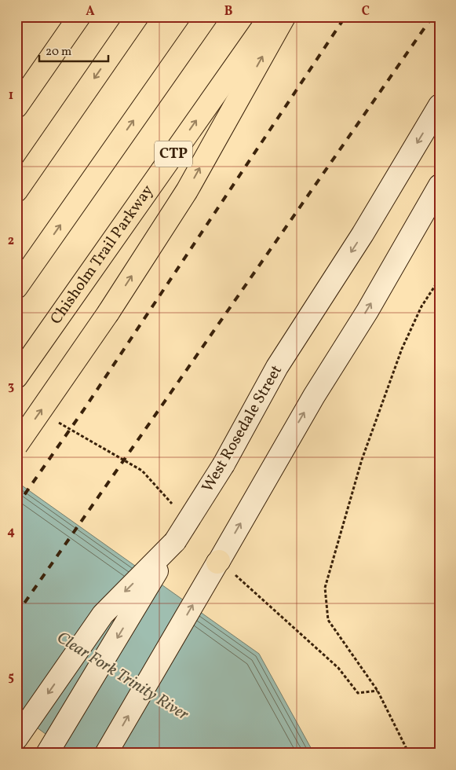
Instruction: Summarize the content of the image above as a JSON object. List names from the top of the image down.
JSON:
{
  "streets": {
    "highway": ["CTP", "Chisholm Trail Parkway"],
    "main road": ["West Rosedale Street"]
  },
  "water": ["Clear Fork Trinity River"],
  "scale_bar": "20 m",
  "grid": {
    "columns": ["A", "B", "C"],
    "rows": [
      "1",
      "2",
      "3",
      "4",
      "5"
    ]
  }
}
